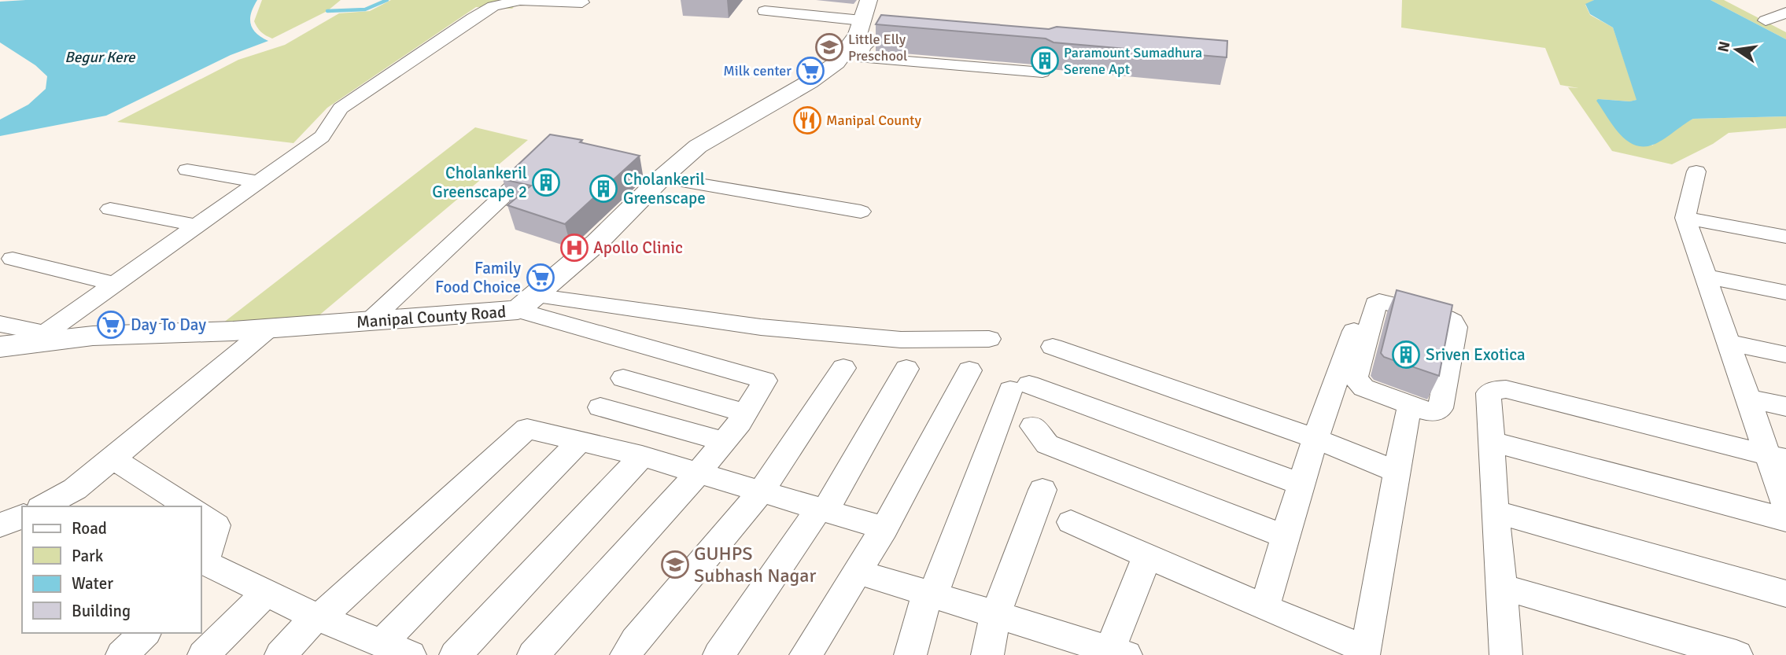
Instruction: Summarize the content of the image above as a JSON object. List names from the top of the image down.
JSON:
{
  "streets": {
    "main road": ["Manipal County Road"]
  },
  "water": ["Begur Kere"],
  "places": {
    "school or university": ["Little Elly Preschool", "GUHPS Subhash Nagar"],
    "building": [
      "Paramount Sumadhura Serene Apt",
      "Cholankeril Greenscape 2",
      "Cholankeril Greenscape",
      "Sriven Exotica"
    ],
    "supermarket": ["Milk center", "Family Food Choice", "Day To Day"],
    "restaurant": ["Manipal County"],
    "hospital": ["Apollo Clinic"]
  },
  "legend": [
    "Road",
    "Park",
    "Water",
    "Building"
  ],
  "north": "left"
}
